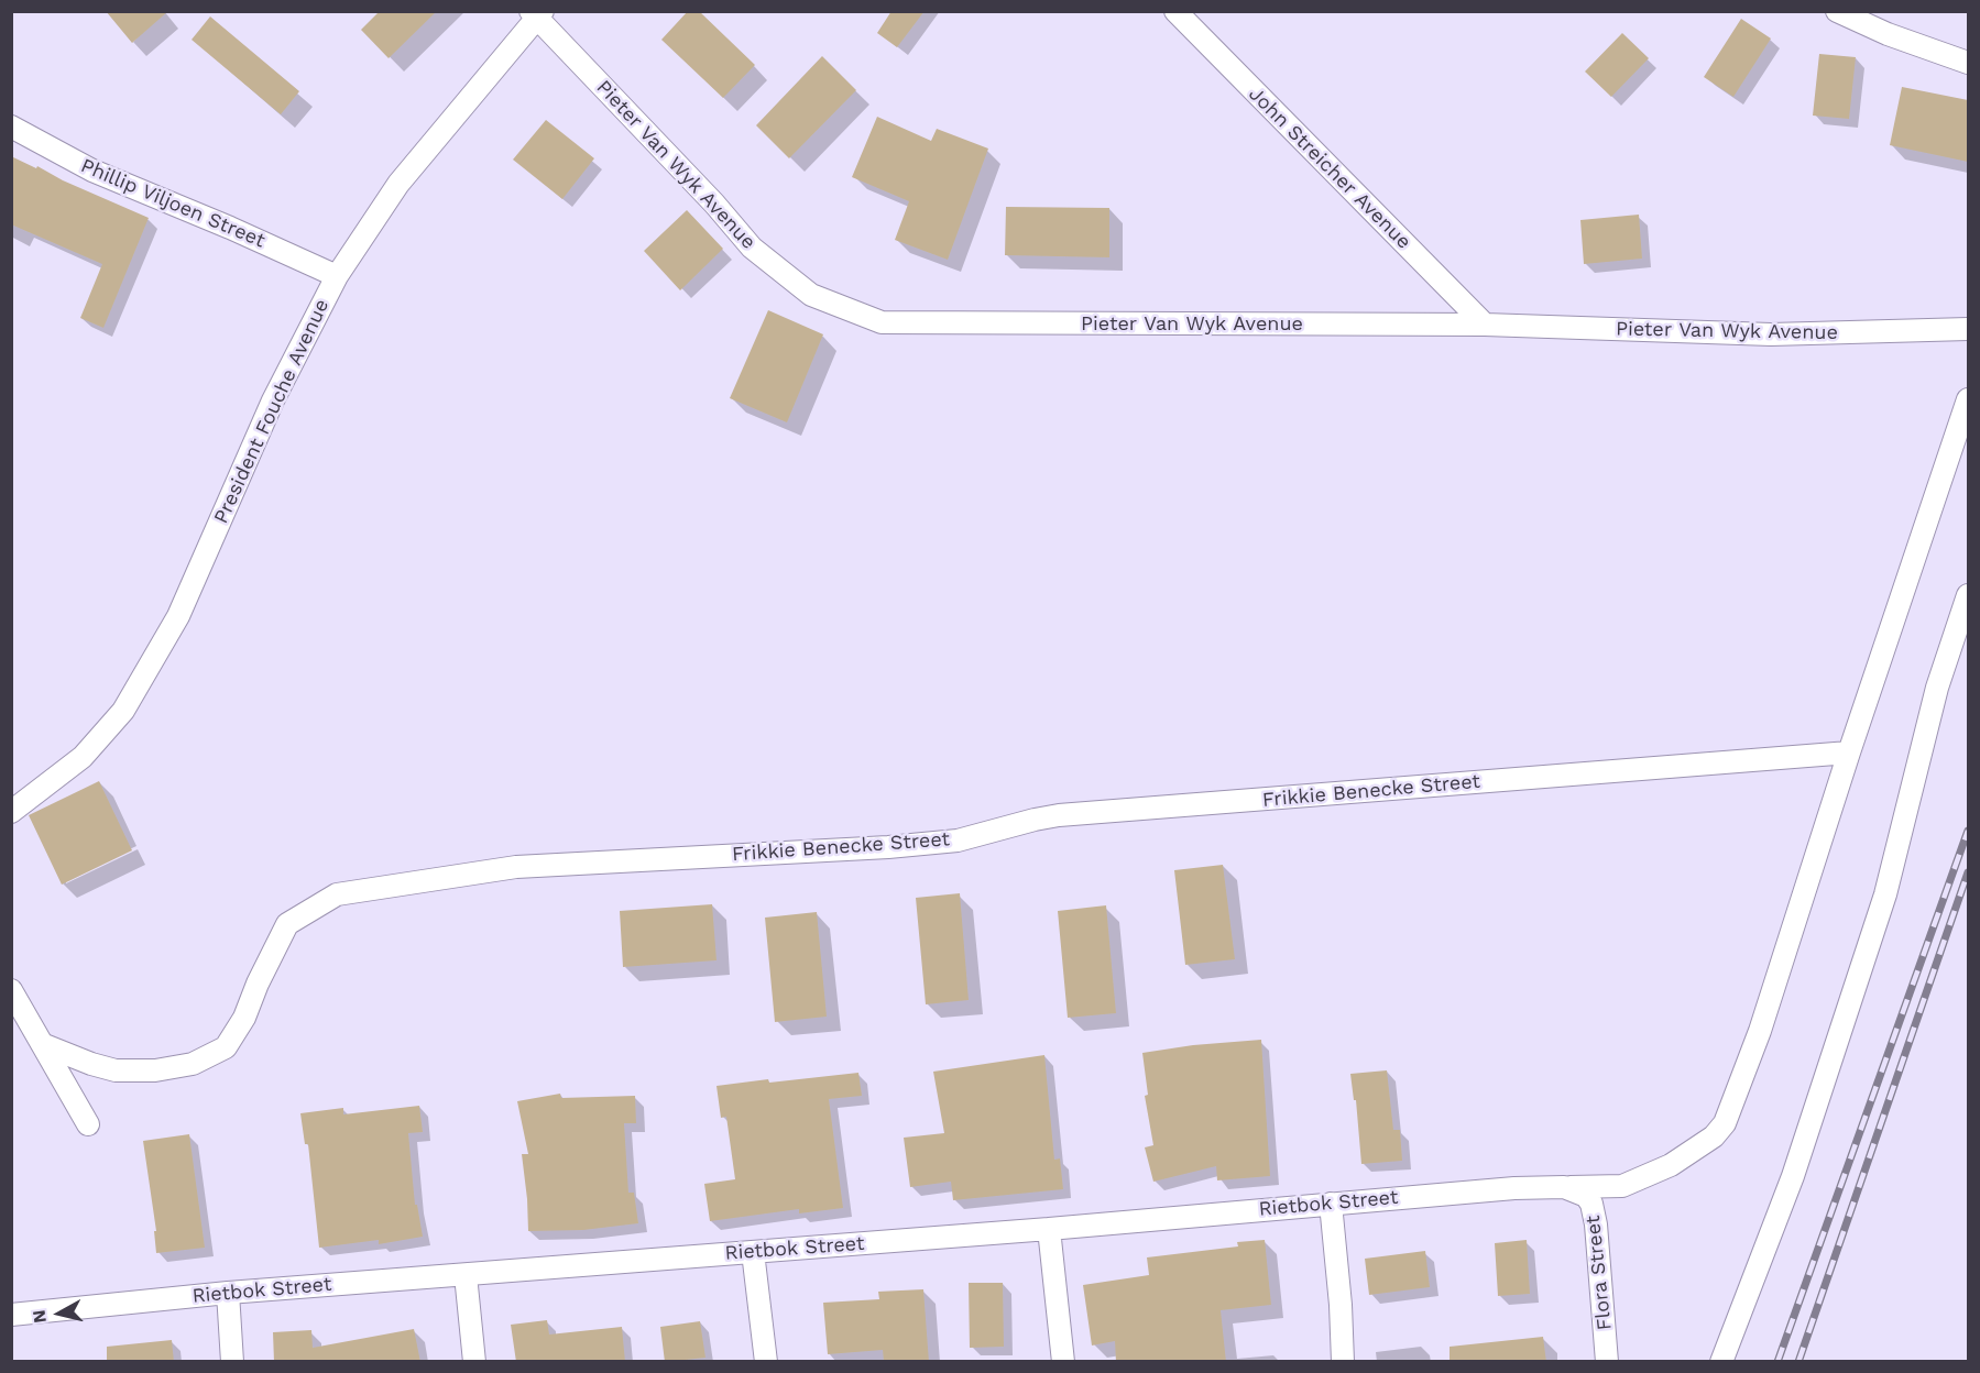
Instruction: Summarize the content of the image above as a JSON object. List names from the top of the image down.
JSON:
{
  "streets": {
    "street": [
      "Pieter Van Wyk Avenue",
      "John Streicher Avenue",
      "Phillip Viljoen Street",
      "President Fouche Avenue",
      "Frikkie Benecke Street",
      "Rietbok Street",
      "Flora Street"
    ]
  },
  "crossings": [
    ["Pieter Van Wyk Avenue", "John Streicher Avenue"],
    ["Pieter Van Wyk Avenue", "President Fouche Avenue"],
    ["Phillip Viljoen Street", "President Fouche Avenue"],
    ["Frikkie Benecke Street", "Rietbok Street"],
    ["Rietbok Street", "Flora Street"]
  ],
  "north": "left"
}
